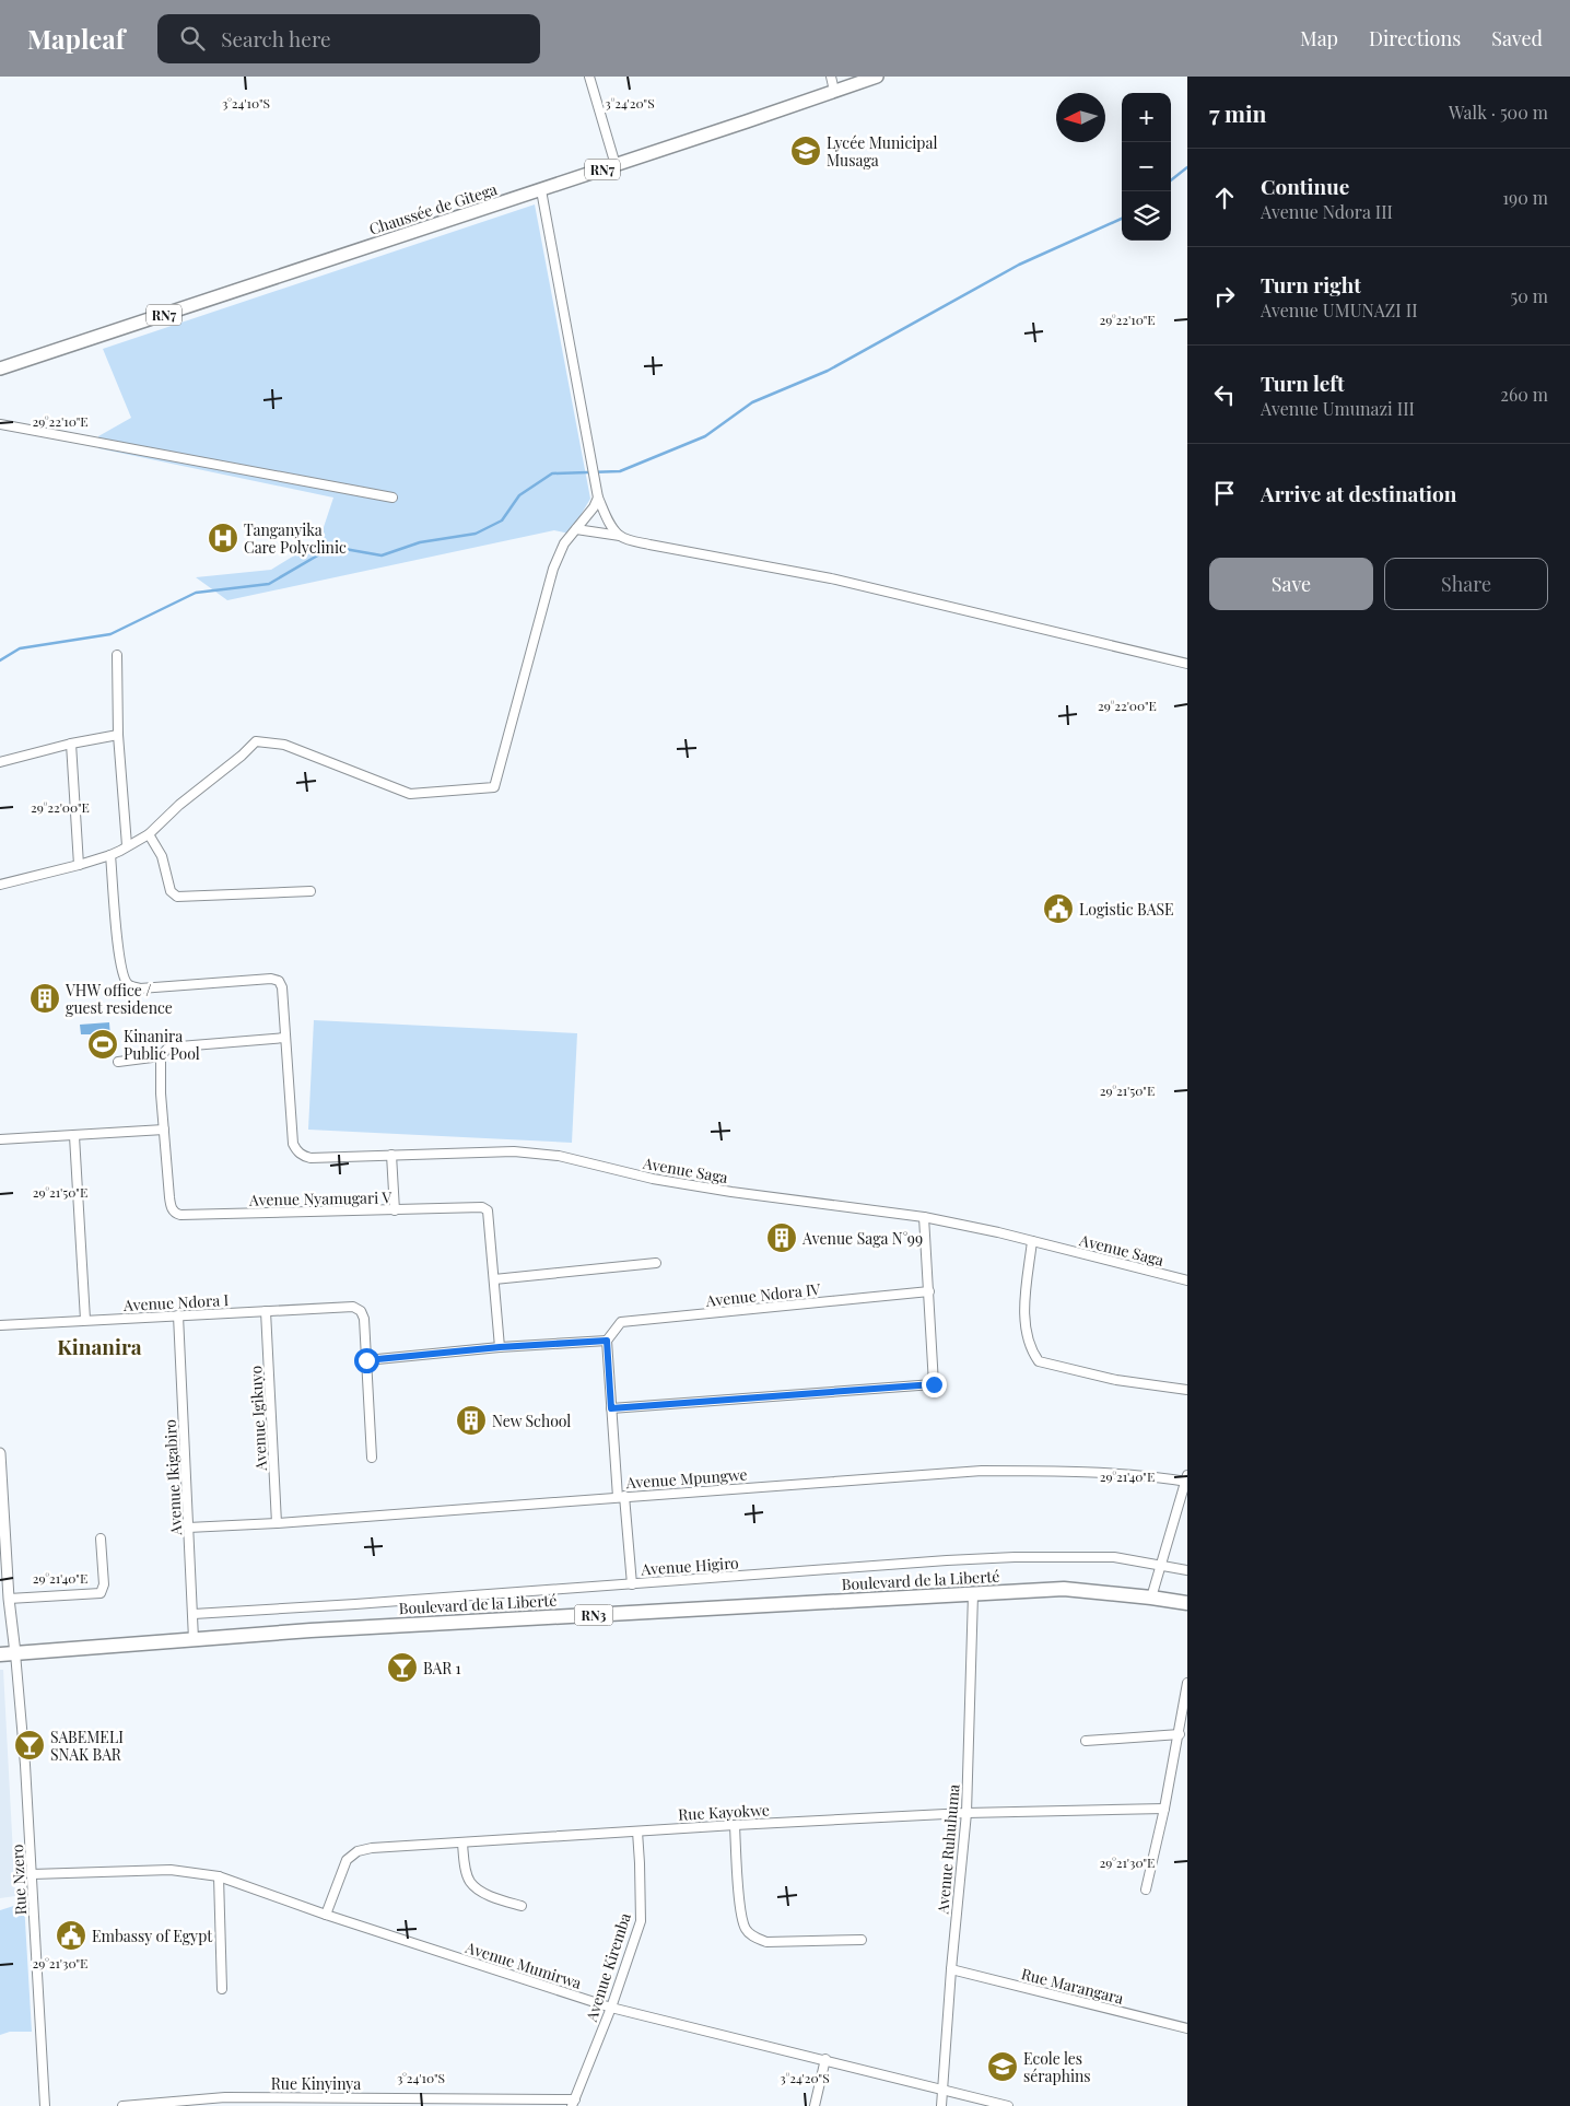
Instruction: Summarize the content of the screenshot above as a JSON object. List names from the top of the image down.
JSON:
{
  "streets": {
    "highway": ["Boulevard de la Liberté", "RN3"],
    "main road": ["RN7", "Chaussée de Gitega"],
    "street": [
      "Avenue Saga",
      "Avenue Nyamugari V",
      "Avenue Ndora IV",
      "Avenue Ndora I",
      "Avenue Igikuyo",
      "Avenue Ikigabiro",
      "Avenue Mpungwe",
      "Avenue Higiro",
      "Rue Kayokwe",
      "Avenue Ruhuhuma",
      "Rue Nzero",
      "Avenue Mumirwa",
      "Avenue Kiremba",
      "Rue Marangara",
      "Rue Kinyinya"
    ]
  },
  "crossings": [
    ["Avenue Ndora I", "Avenue Igikuyo"],
    ["Avenue Ndora I", "Avenue Ikigabiro"],
    ["Avenue Igikuyo", "Avenue Mpungwe"],
    ["Avenue Ikigabiro", "Avenue Mpungwe"],
    ["Avenue Ikigabiro", "Avenue Higiro"],
    ["Avenue Ikigabiro", "Boulevard de la Liberté"],
    ["Boulevard de la Liberté", "Avenue Ruhuhuma"],
    ["Boulevard de la Liberté", "Rue Nzero"],
    ["Rue Kayokwe", "Avenue Ruhuhuma"],
    ["Rue Kayokwe", "Avenue Mumirwa"],
    ["Rue Kayokwe", "Avenue Kiremba"],
    ["Avenue Ruhuhuma", "Avenue Mumirwa"],
    ["Avenue Ruhuhuma", "Rue Marangara"],
    ["Rue Nzero", "Avenue Mumirwa"],
    ["Avenue Mumirwa", "Avenue Kiremba"],
    ["Avenue Kiremba", "Rue Kinyinya"]
  ],
  "districts": ["Kinanira"],
  "places": {
    "school or university": ["Lycée Municipal Musaga", "Ecole les séraphins"],
    "hospital": ["Tanganyika Care Polyclinic"],
    "public building": ["Logistic BASE", "Embassy of Egypt"],
    "building": ["VHW office / guest residence", "Avenue Saga N°99", "New School"],
    "sports": ["Kinanira Public Pool"],
    "bar": ["BAR 1", "SABEMELI SNAK BAR"]
  },
  "north": "left",
  "page": {
    "header": "Mapleaf",
    "search": "Search here",
    "nav": ["Map", "Directions", "Saved"],
    "heading": ["7 min", "Walk · 500 m"],
    "map_buttons": ["+", "−"],
    "list": [
      ["Continue", "Avenue Ndora III", "190 m"],
      ["Turn right", "Avenue UMUNAZI II", "50 m"],
      ["Turn left", "Avenue Umunazi III", "260 m"],
      "Arrive at destination"
    ],
    "buttons": ["Save", "Share"]
  },
  "coordinates": [
    "3°24'10\"S",
    "3°24'20\"S",
    "29°22'10\"E",
    "29°22'00\"E",
    "29°21'50\"E",
    "29°21'40\"E",
    "29°21'30\"E"
  ]
}
